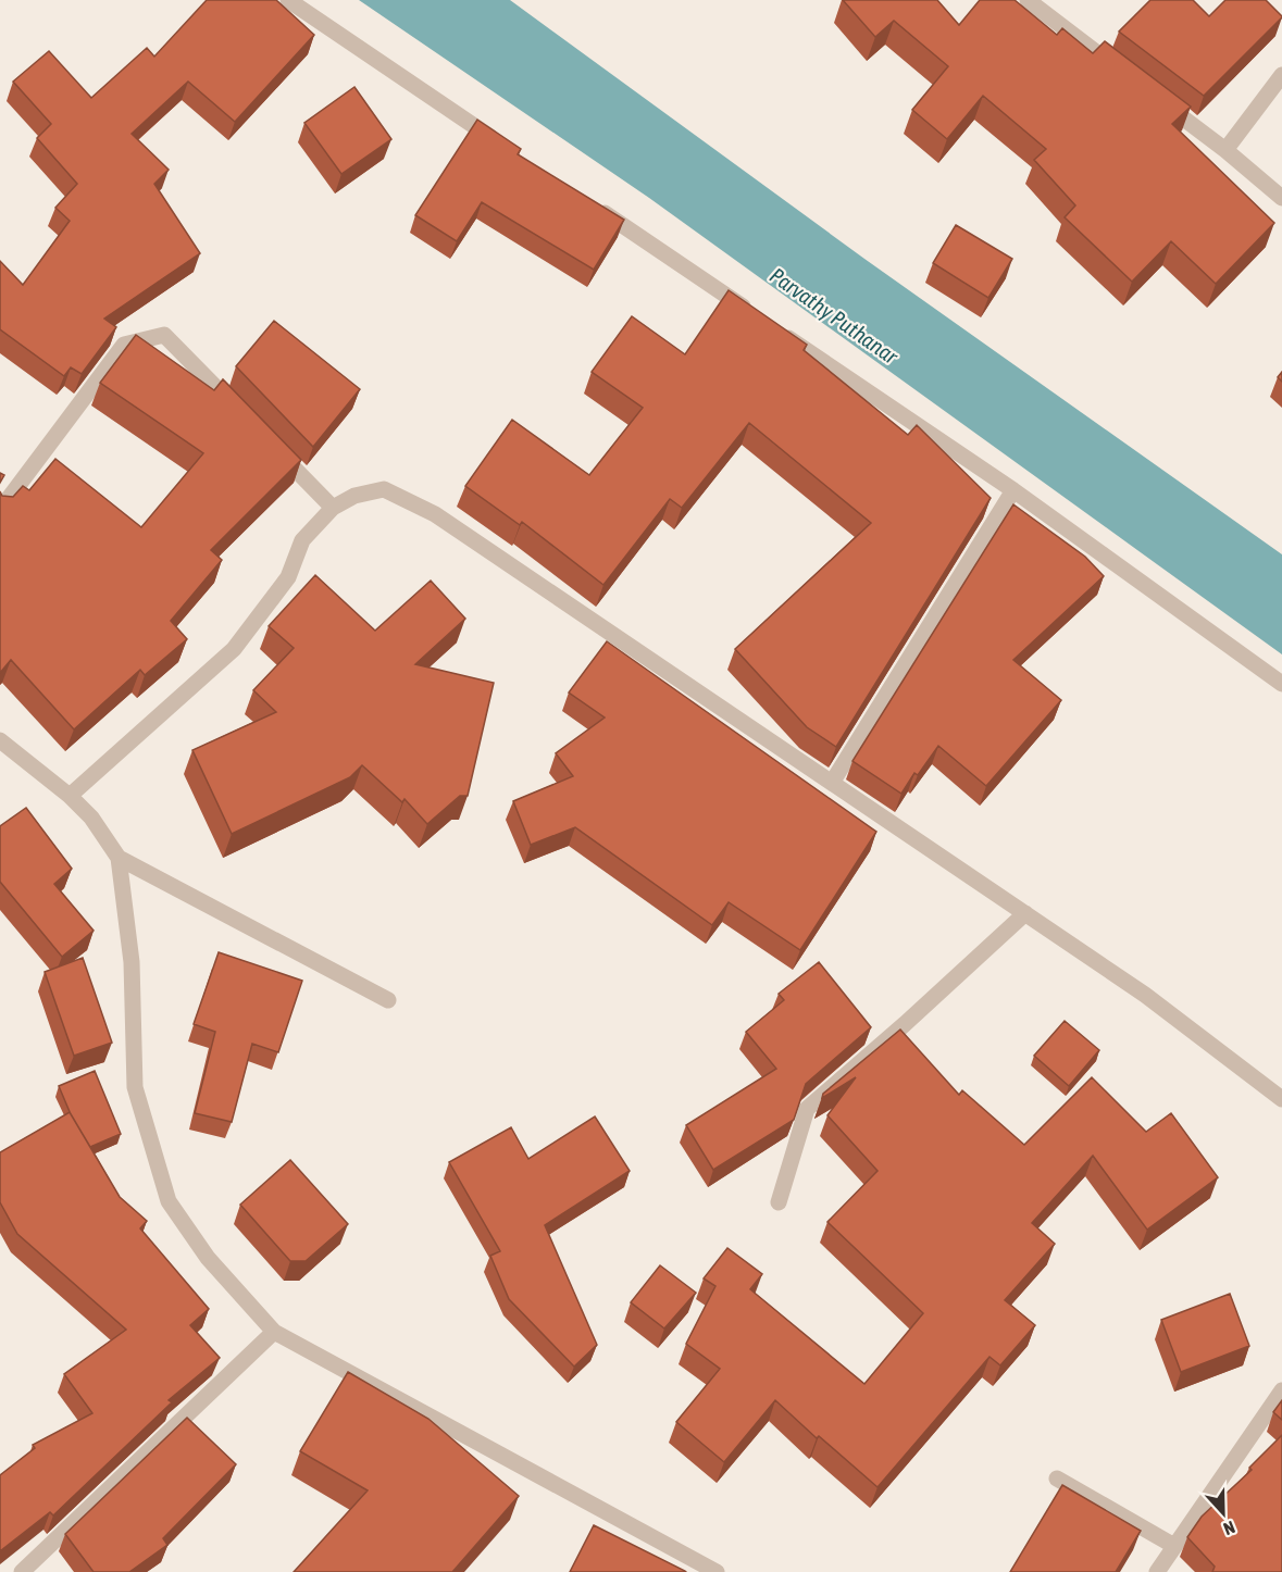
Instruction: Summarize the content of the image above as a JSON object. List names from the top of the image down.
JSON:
{
  "water": ["Parvathy Puthanar"],
  "north": "bottom"
}
